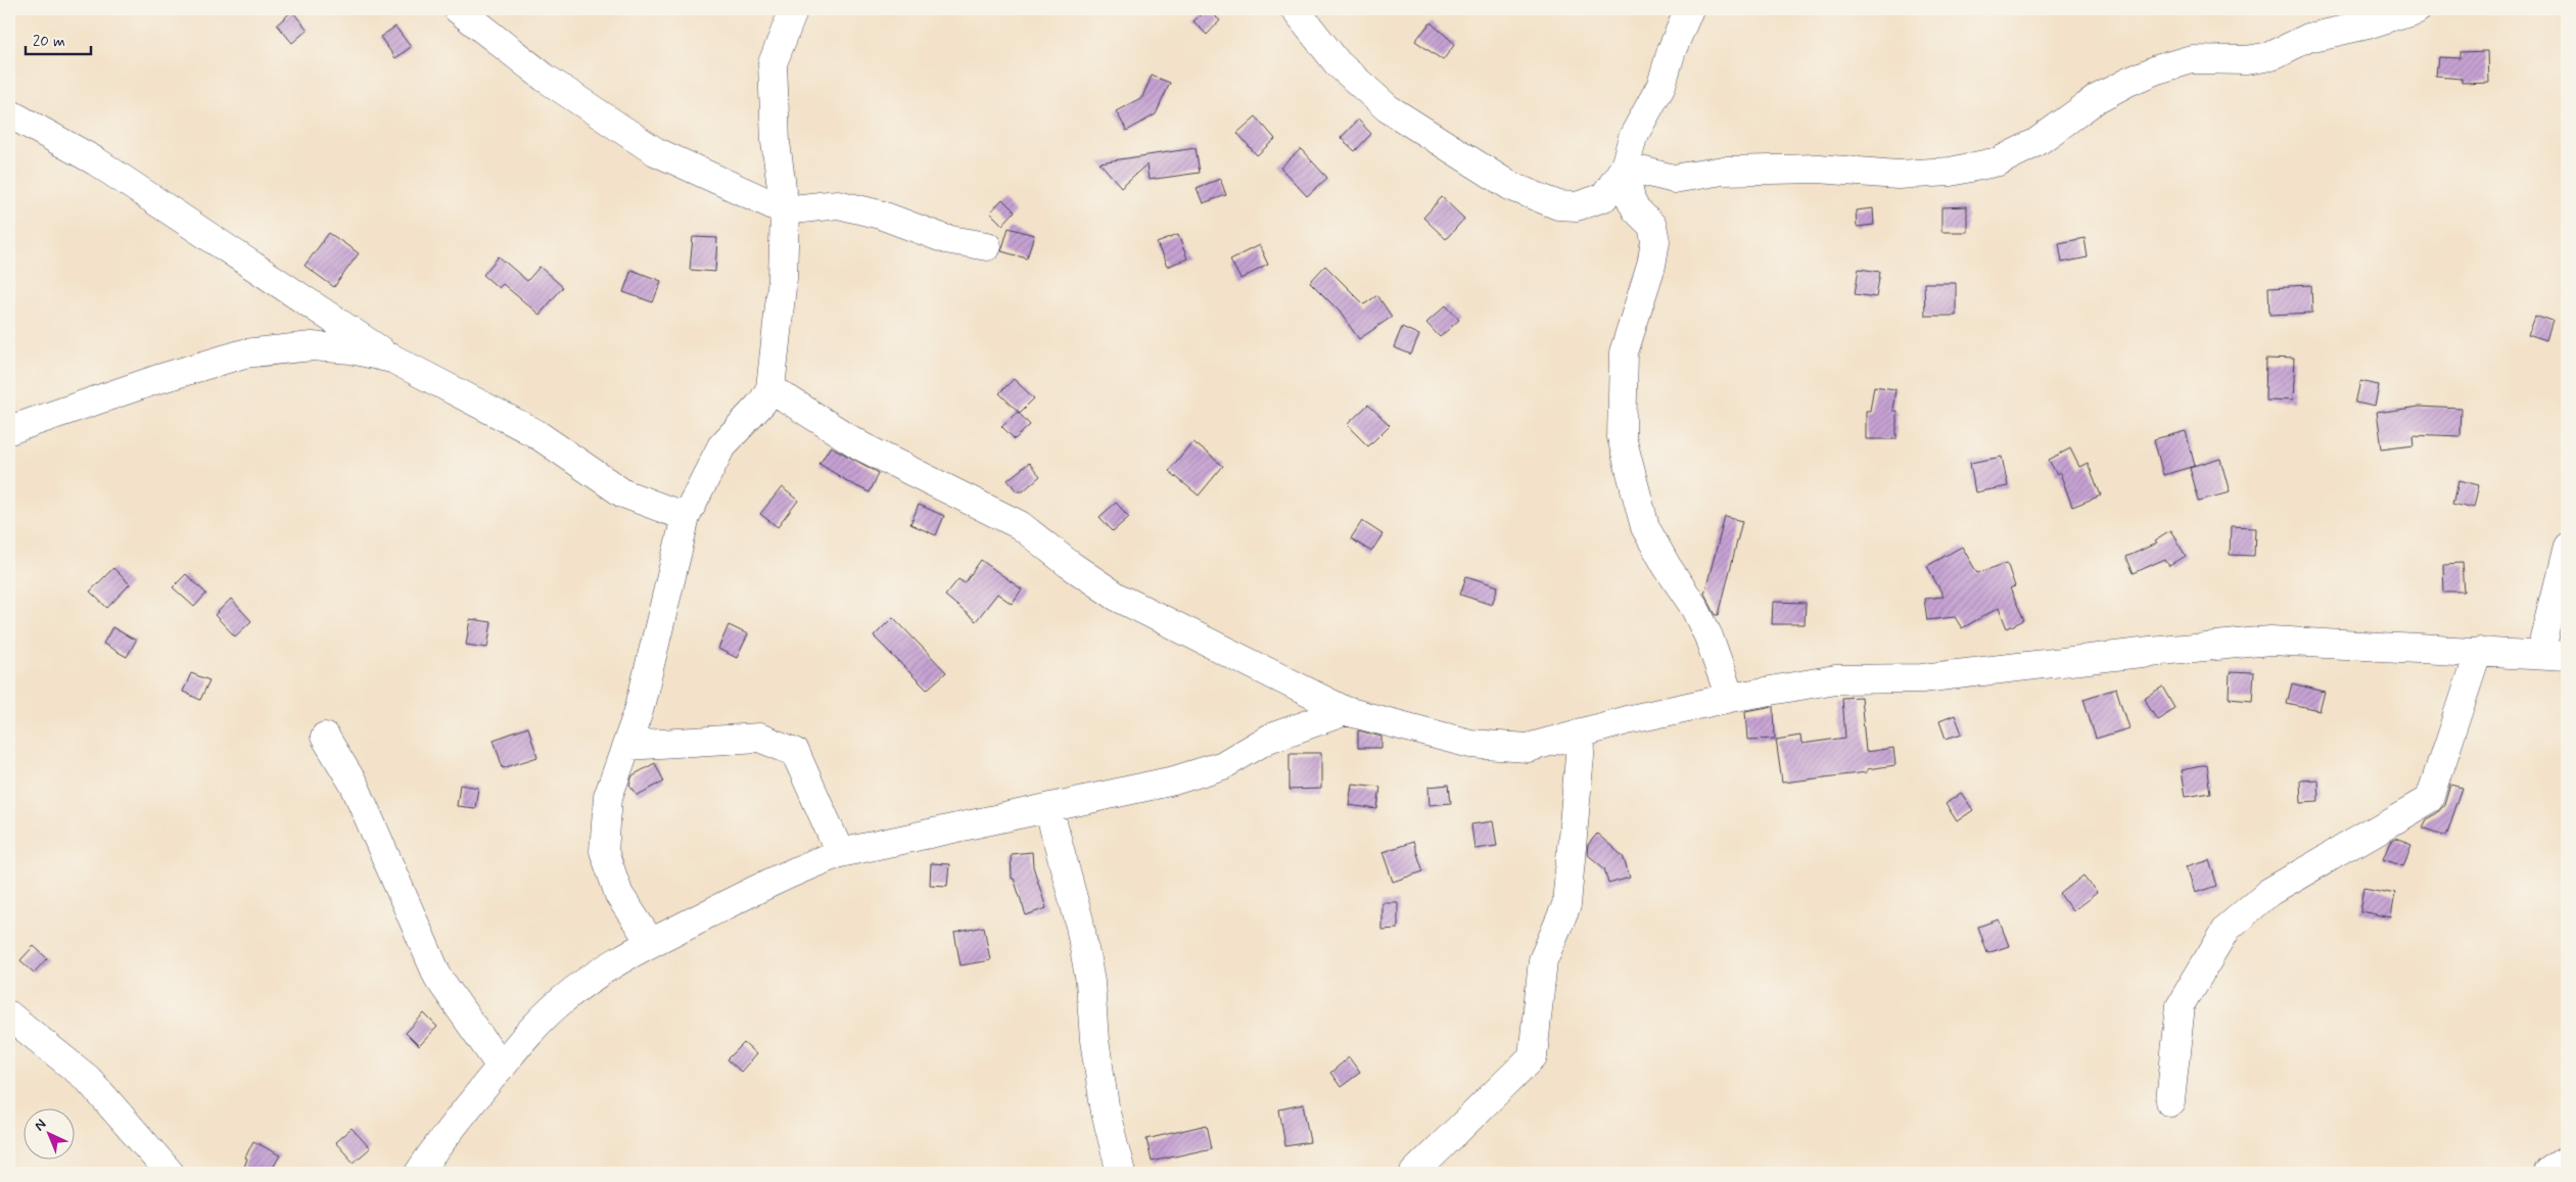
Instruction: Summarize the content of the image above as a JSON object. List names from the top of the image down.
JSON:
{
  "scale_bar": "20 m",
  "north": "top left"
}
